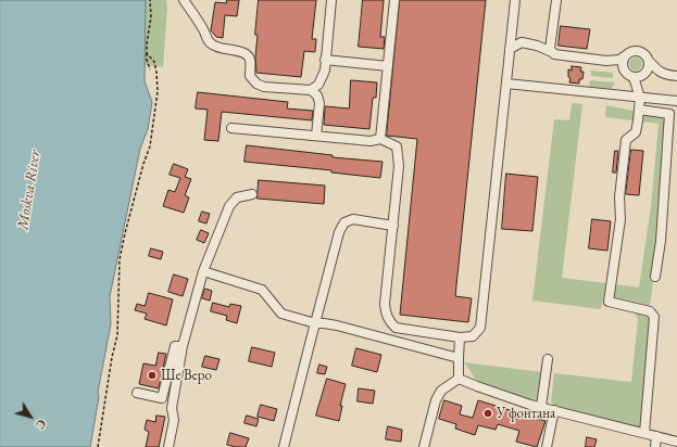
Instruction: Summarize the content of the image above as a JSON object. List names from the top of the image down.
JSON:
{
  "water": ["Moskva River"],
  "places": ["Ше Веро", "У фонтана"],
  "north": "bottom right"
}
